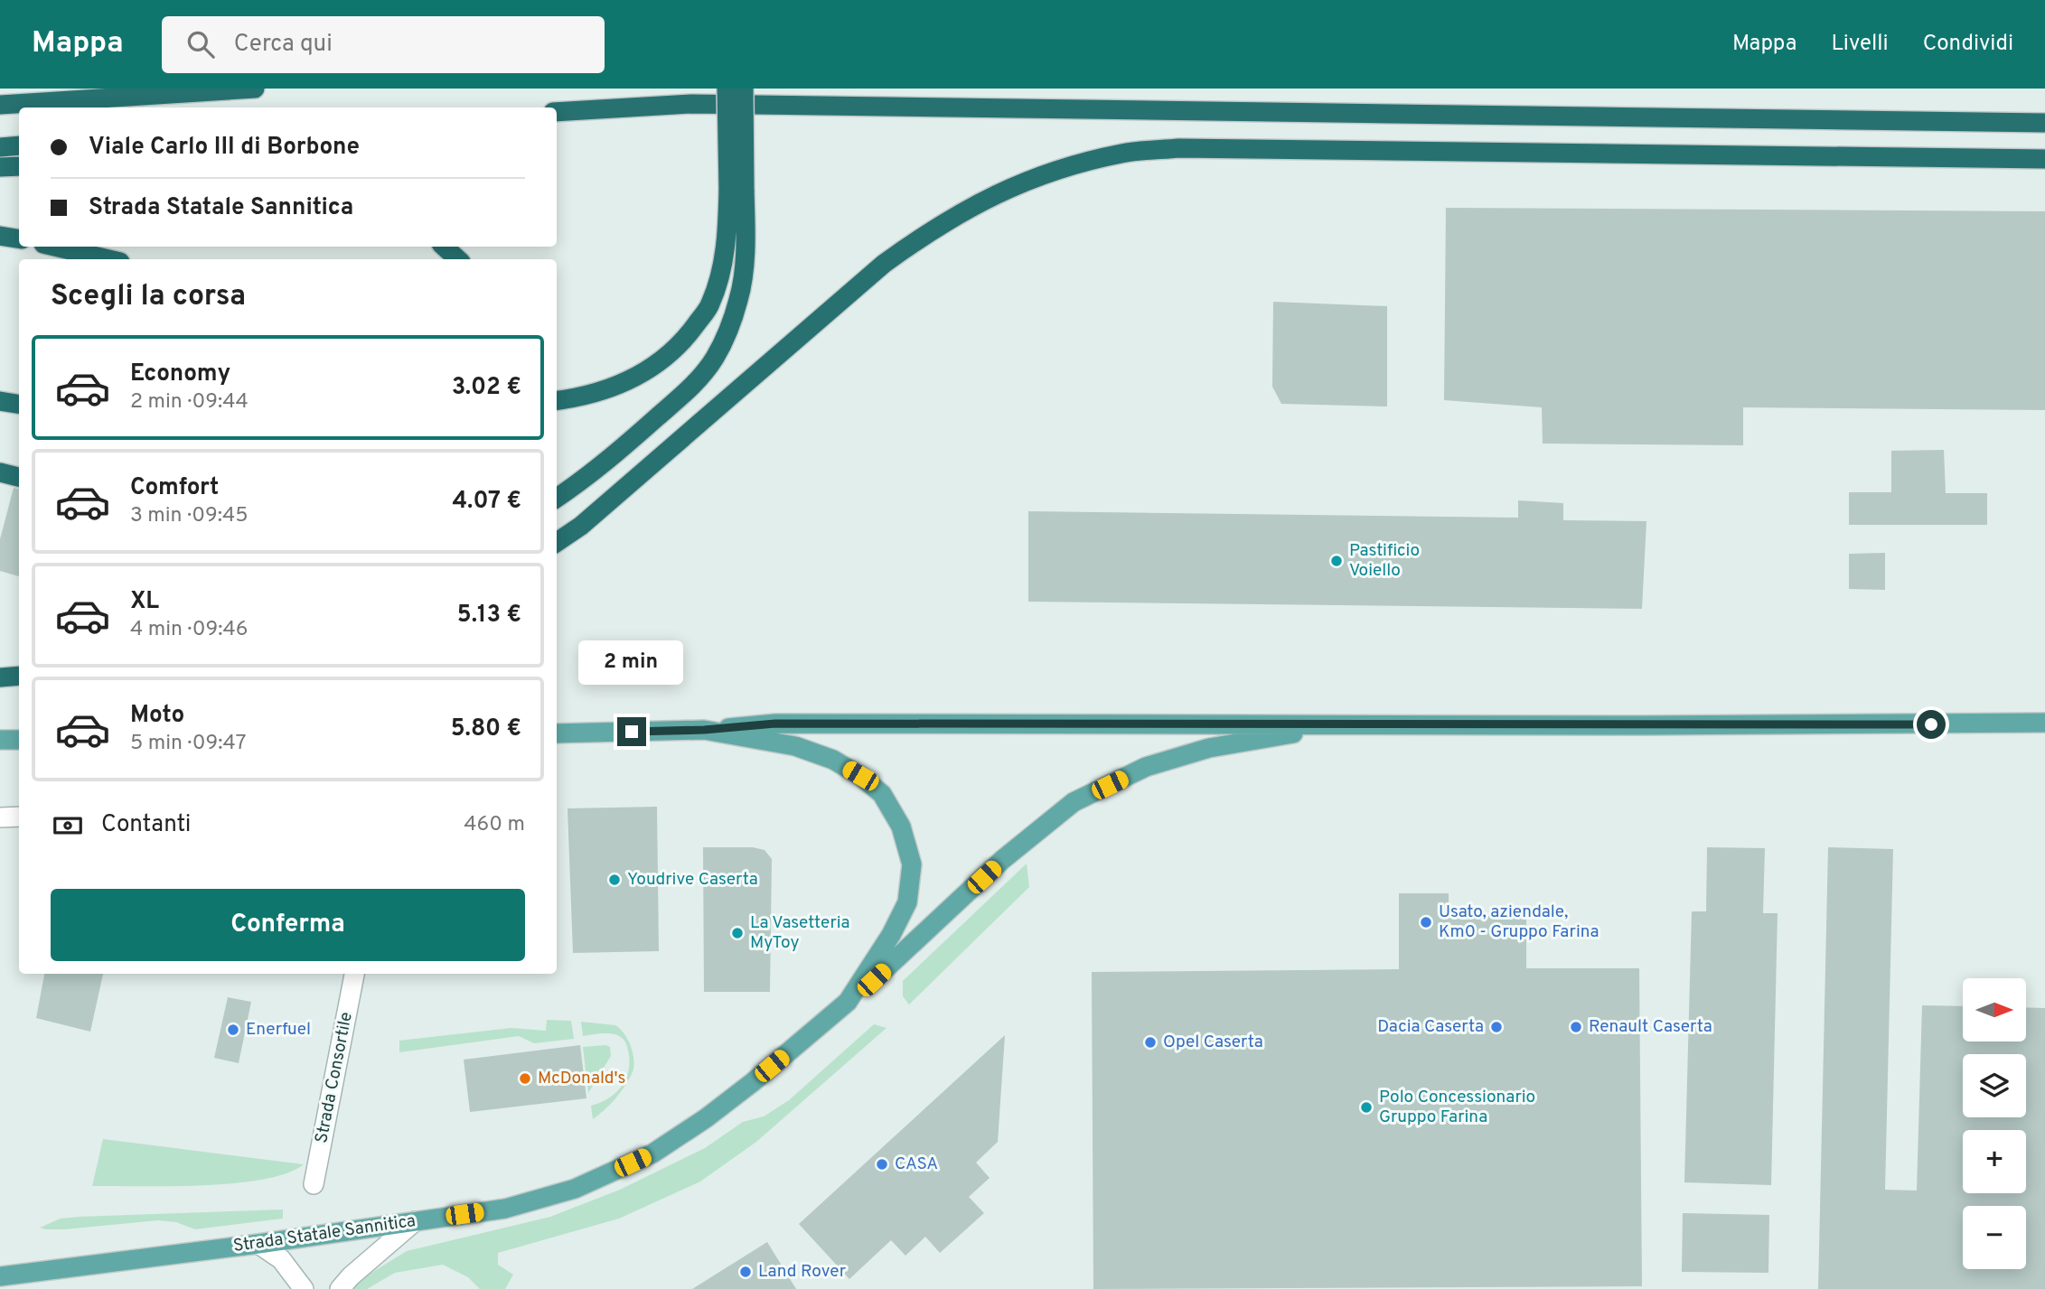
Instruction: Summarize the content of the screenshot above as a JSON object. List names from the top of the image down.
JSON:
{
  "streets": {
    "main road": ["Strada Statale Sannitica"],
    "street": ["Strada Consortile"]
  },
  "places": [
    "Pastificio Voiello",
    "Youdrive Caserta",
    "Usato, aziendale, Km0 - Gruppo Farina",
    "La Vasetteria MyToy",
    "Dacia Caserta",
    "Renault Caserta",
    "Enerfuel",
    "Opel Caserta",
    "McDonald's",
    "Polo Concessionario Gruppo Farina",
    "CASA",
    "Land Rover"
  ],
  "north": "right",
  "page": {
    "header": "Mappa",
    "search": "Cerca qui",
    "nav": ["Mappa", "Livelli", "Condividi"],
    "banner": ["Viale Carlo III di Borbone", "Strada Statale Sannitica"],
    "heading": "Scegli la corsa",
    "list": [
      {
        "name": "Economy",
        "note": "2 min · 09:44",
        "value": "3.02 €"
      },
      {
        "name": "Comfort",
        "note": "3 min · 09:45",
        "value": "4.07 €"
      },
      {
        "name": "XL",
        "note": "4 min · 09:46",
        "value": "5.13 €"
      },
      {
        "name": "Moto",
        "note": "5 min · 09:47",
        "value": "5.80 €"
      }
    ],
    "bubble": "2 min",
    "pay": ["Contanti", "460 m"],
    "buttons": "Conferma",
    "map_buttons": ["+", "−"]
  }
}
